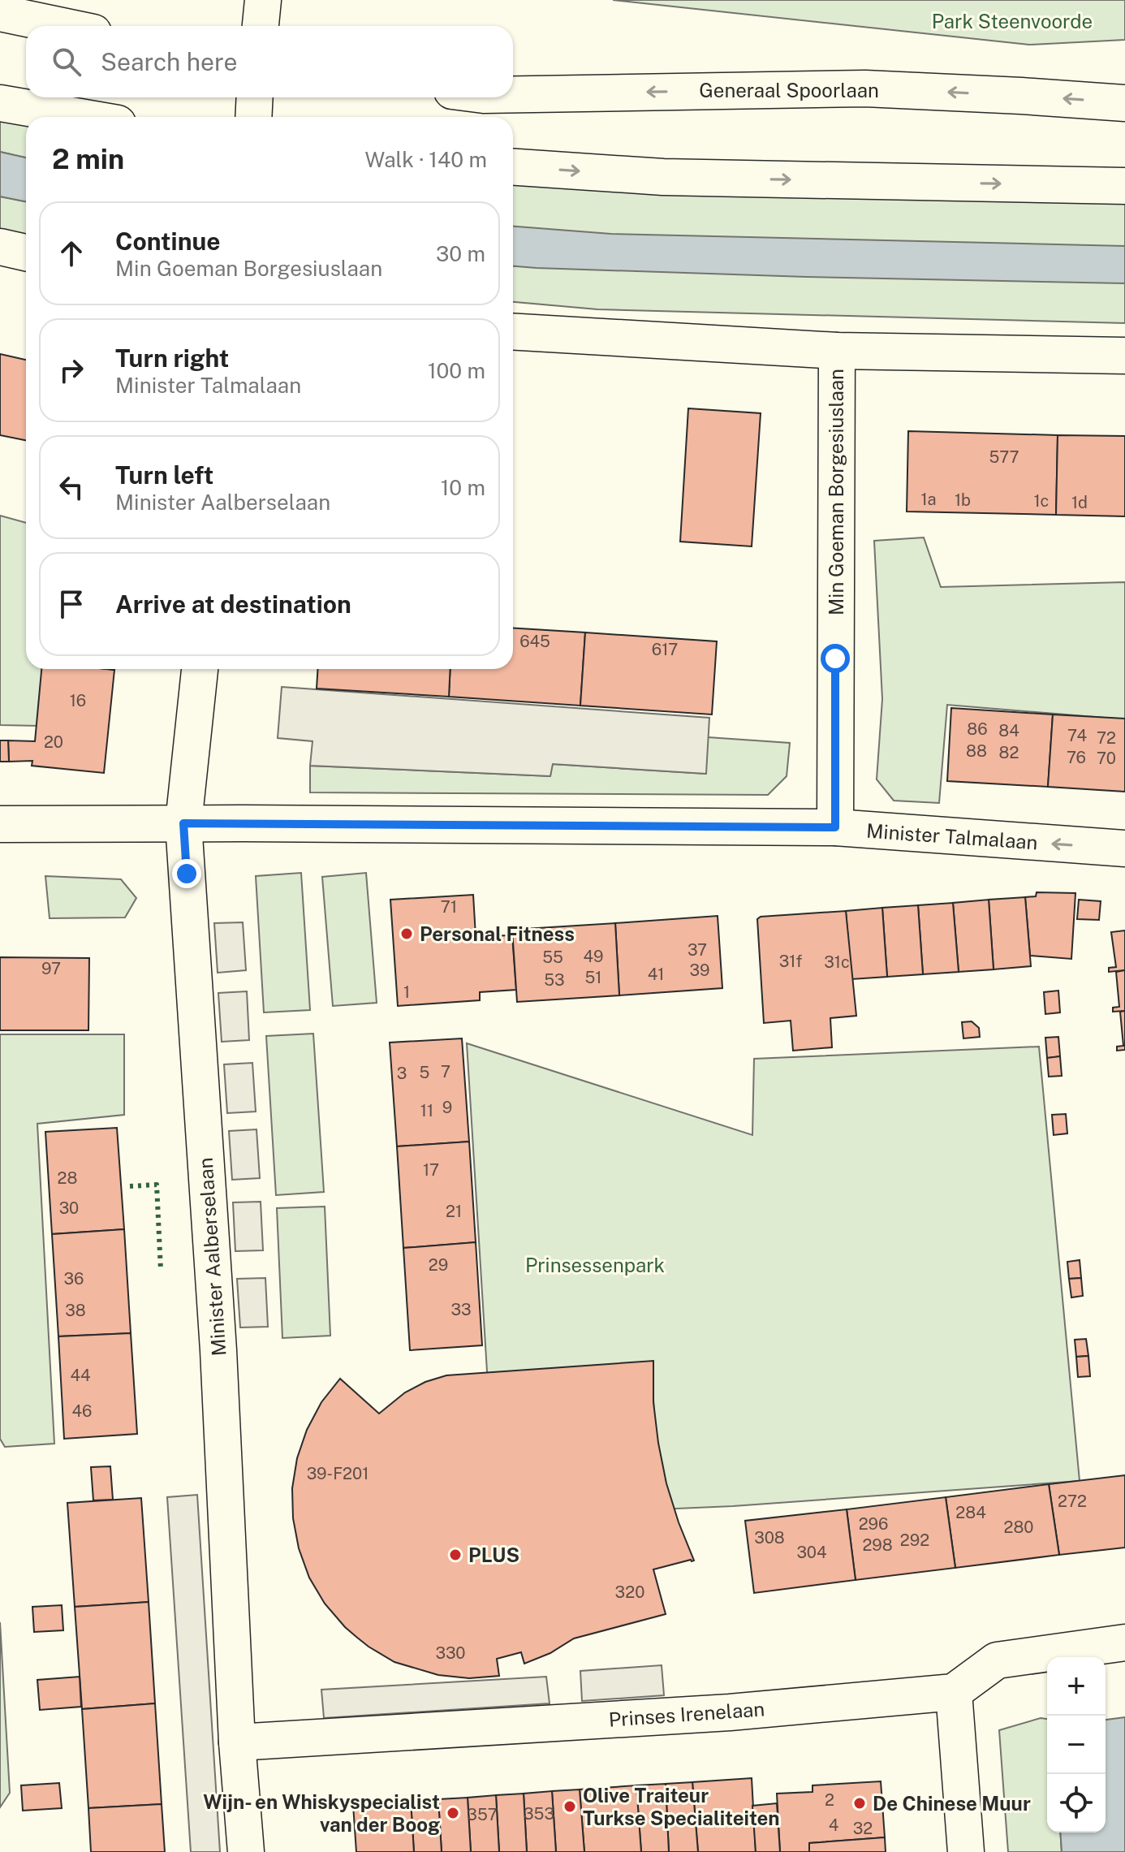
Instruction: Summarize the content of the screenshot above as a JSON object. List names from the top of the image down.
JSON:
{
  "streets": {
    "street": [
      "Generaal Spoorlaan",
      "Min Goeman Borgesiuslaan",
      "Minister Talmalaan",
      "Minister Aalberselaan",
      "Prinses Irenelaan"
    ]
  },
  "crossings": [
    ["Min Goeman Borgesiuslaan", "Minister Talmalaan"],
    ["Minister Talmalaan", "Minister Aalberselaan"],
    ["Minister Aalberselaan", "Prinses Irenelaan"]
  ],
  "parks": ["Park Steenvoorde", "Prinsessenpark"],
  "places": [
    "Personal Fitness",
    "PLUS",
    "De Chinese Muur",
    "Olive Traiteur Turkse Specialiteiten",
    "Wijn- en Whiskyspecialist van der Boog"
  ],
  "house_numbers": [
    "577",
    "1a",
    "1b",
    "1c",
    "1d",
    "645",
    "617",
    "16",
    "86",
    "84",
    "74",
    "72",
    "20",
    "88",
    "82",
    "76",
    "70",
    "71",
    "37",
    "49",
    "55",
    "31f",
    "31c",
    "97",
    "39",
    "41",
    "51",
    "53",
    "1",
    "7",
    "5",
    "3",
    "9",
    "11",
    "17",
    "28",
    "30",
    "21",
    "29",
    "36",
    "33",
    "38",
    "44",
    "46",
    "39-F201",
    "272",
    "284",
    "296",
    "280",
    "308",
    "292",
    "298",
    "304",
    "320",
    "330",
    "2",
    "353",
    "357",
    "4",
    "32"
  ],
  "page": {
    "search": "Search here",
    "heading": ["2 min", "Walk · 140 m"],
    "list": [
      ["Continue", "Min Goeman Borgesiuslaan", "30 m"],
      ["Turn right", "Minister Talmalaan", "100 m"],
      ["Turn left", "Minister Aalberselaan", "10 m"],
      "Arrive at destination"
    ],
    "map_buttons": ["+", "−"]
  }
}
